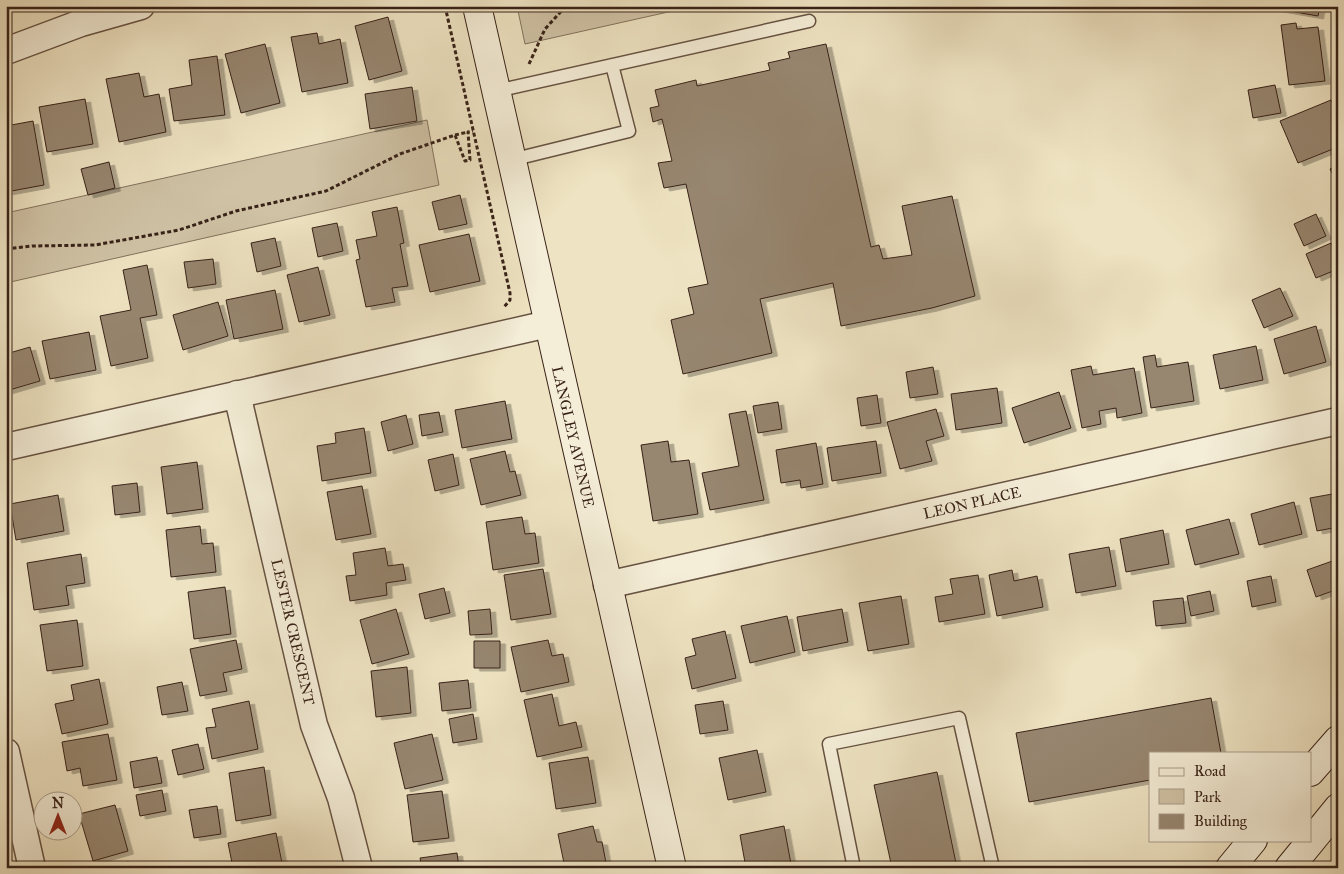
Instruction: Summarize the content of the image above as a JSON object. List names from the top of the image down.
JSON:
{
  "streets": {
    "street": ["LANGLEY AVENUE", "LEON PLACE", "LESTER CRESCENT"]
  },
  "crossings": [
    ["LANGLEY AVENUE", "LEON PLACE"]
  ],
  "legend": ["Road", "Park", "Building"],
  "north": "top"
}
